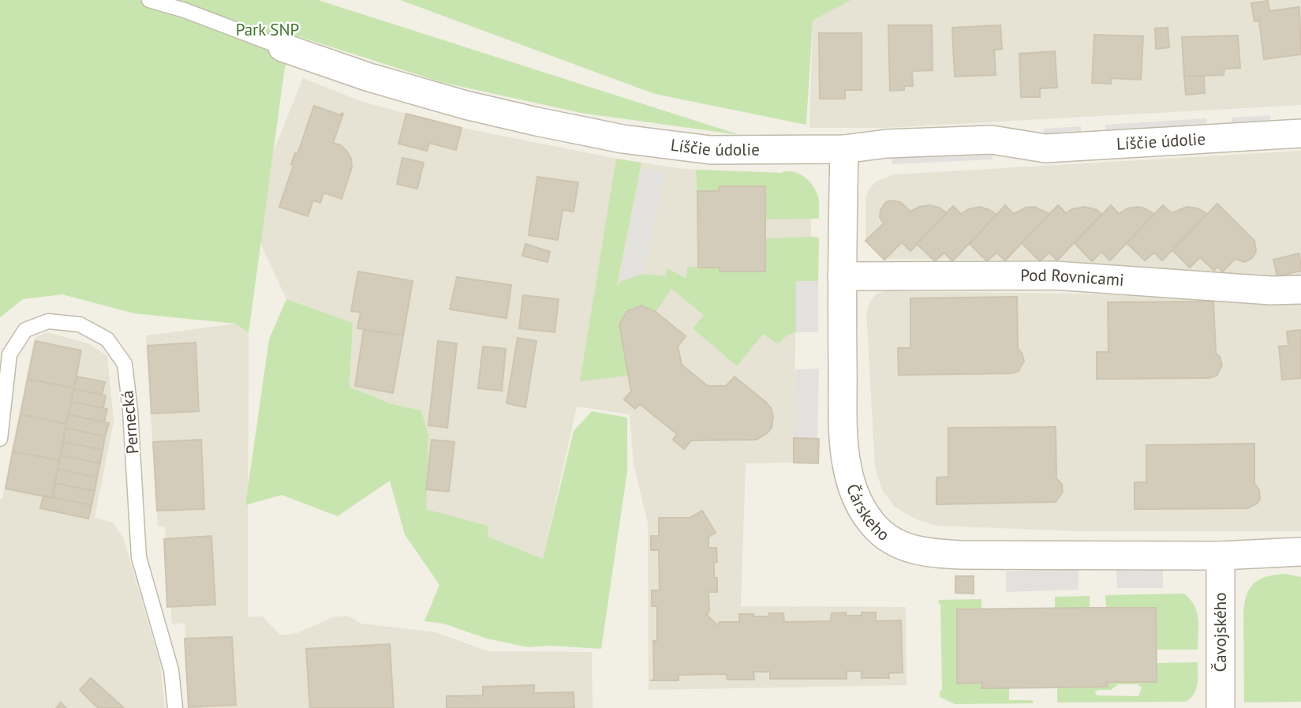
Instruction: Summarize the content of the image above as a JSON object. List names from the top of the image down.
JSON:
{
  "streets": {
    "street": [
      "Líščie údolie",
      "Pod Rovnicami",
      "Čárskeho",
      "Čavojského"
    ],
    "lane": ["Pernecká"]
  },
  "crossings": [
    ["Líščie údolie", "Čárskeho"],
    ["Pod Rovnicami", "Čárskeho"],
    ["Čárskeho", "Čavojského"]
  ],
  "parks": ["Park SNP"]
}
